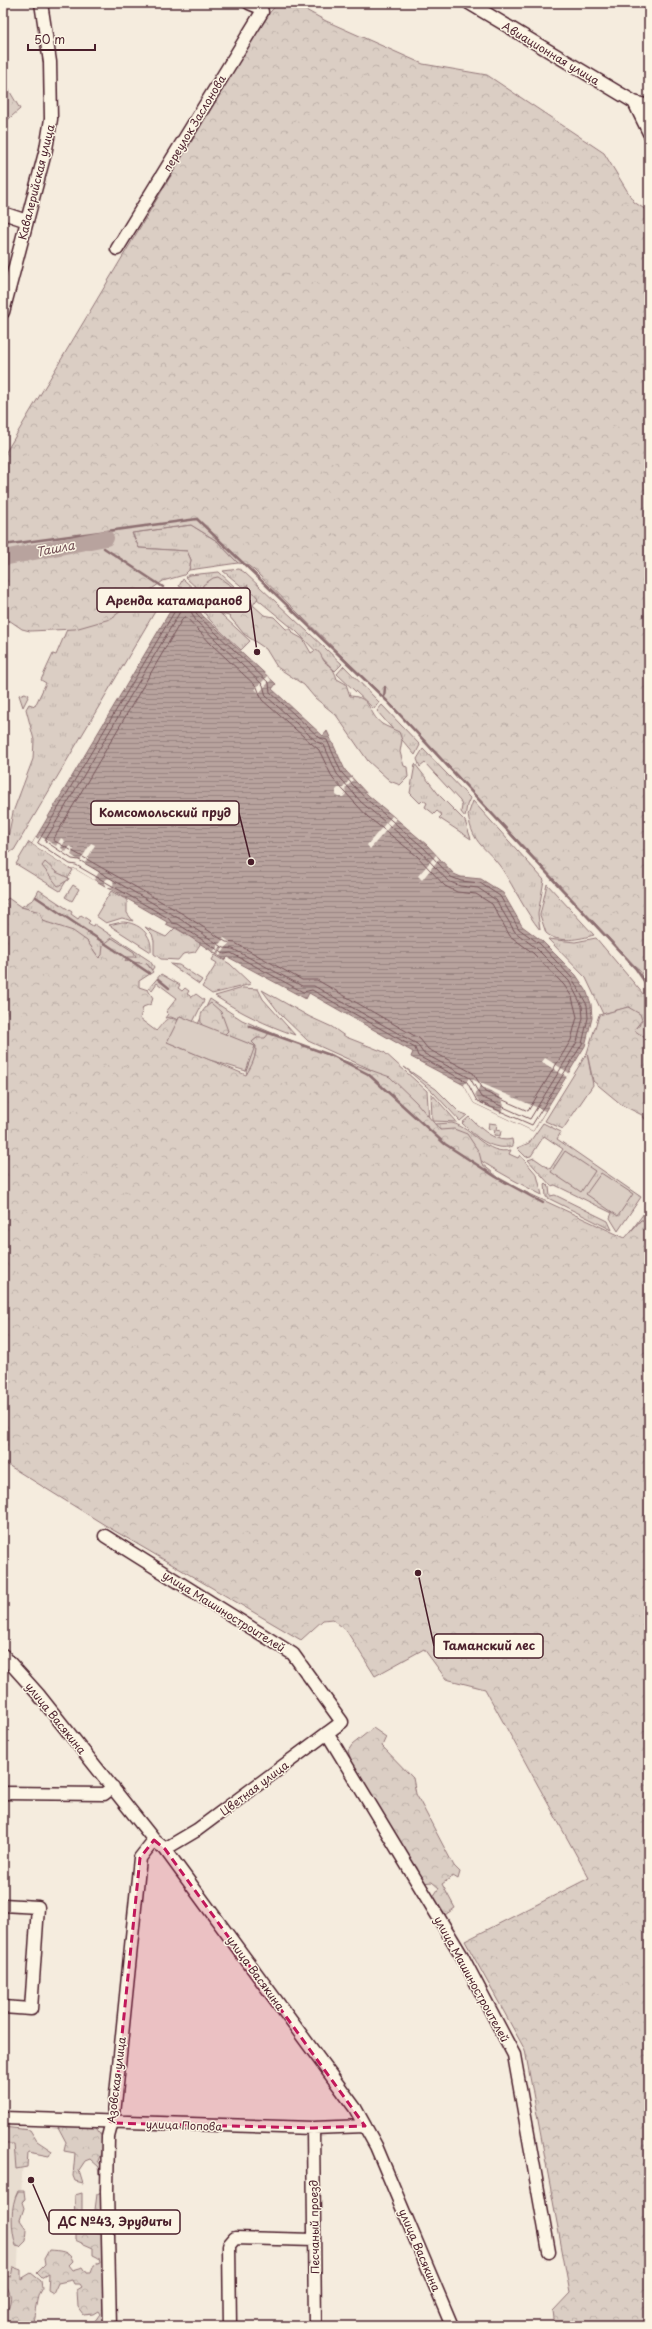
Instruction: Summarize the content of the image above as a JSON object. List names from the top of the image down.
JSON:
{
  "streets": {
    "street": [
      "Авиационная улица",
      "переулок Заслонова",
      "Кавалерийская улица",
      "улица Машиностроителей",
      "улица Васякина",
      "Цветная улица",
      "Азовская улица",
      "улица Попова",
      "Песчаный проезд"
    ]
  },
  "crossings": [
    ["улица Машиностроителей", "Цветная улица"],
    ["улица Васякина", "Цветная улица"],
    ["улица Васякина", "Азовская улица"],
    ["улица Васякина", "улица Попова"],
    ["Азовская улица", "улица Попова"],
    ["улица Попова", "Песчаный проезд"]
  ],
  "water": ["Ташла"],
  "places": [
    "Аренда катамаранов",
    "Комсомольский пруд",
    "Таманский лес",
    "ДС №43, Эрудиты"
  ],
  "scale_bar": "50 m"
}
